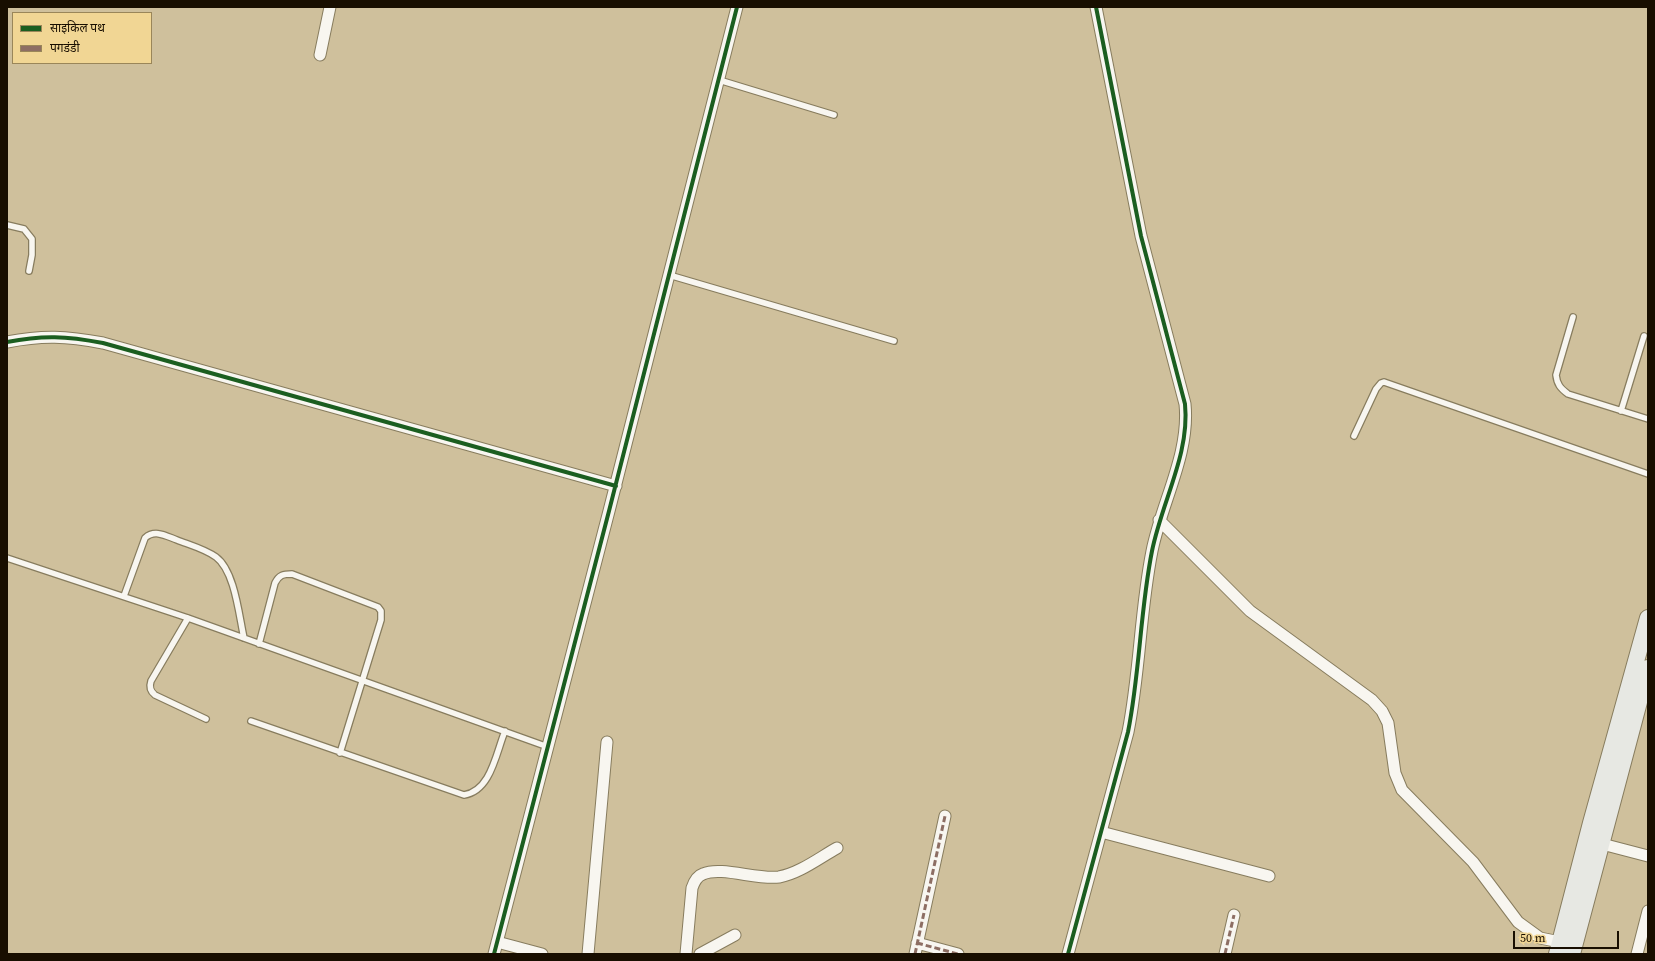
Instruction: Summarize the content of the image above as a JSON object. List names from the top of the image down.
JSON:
{
  "legend": ["साइकिल पथ", "पगडंडी"],
  "scale_bar": "50 m"
}
